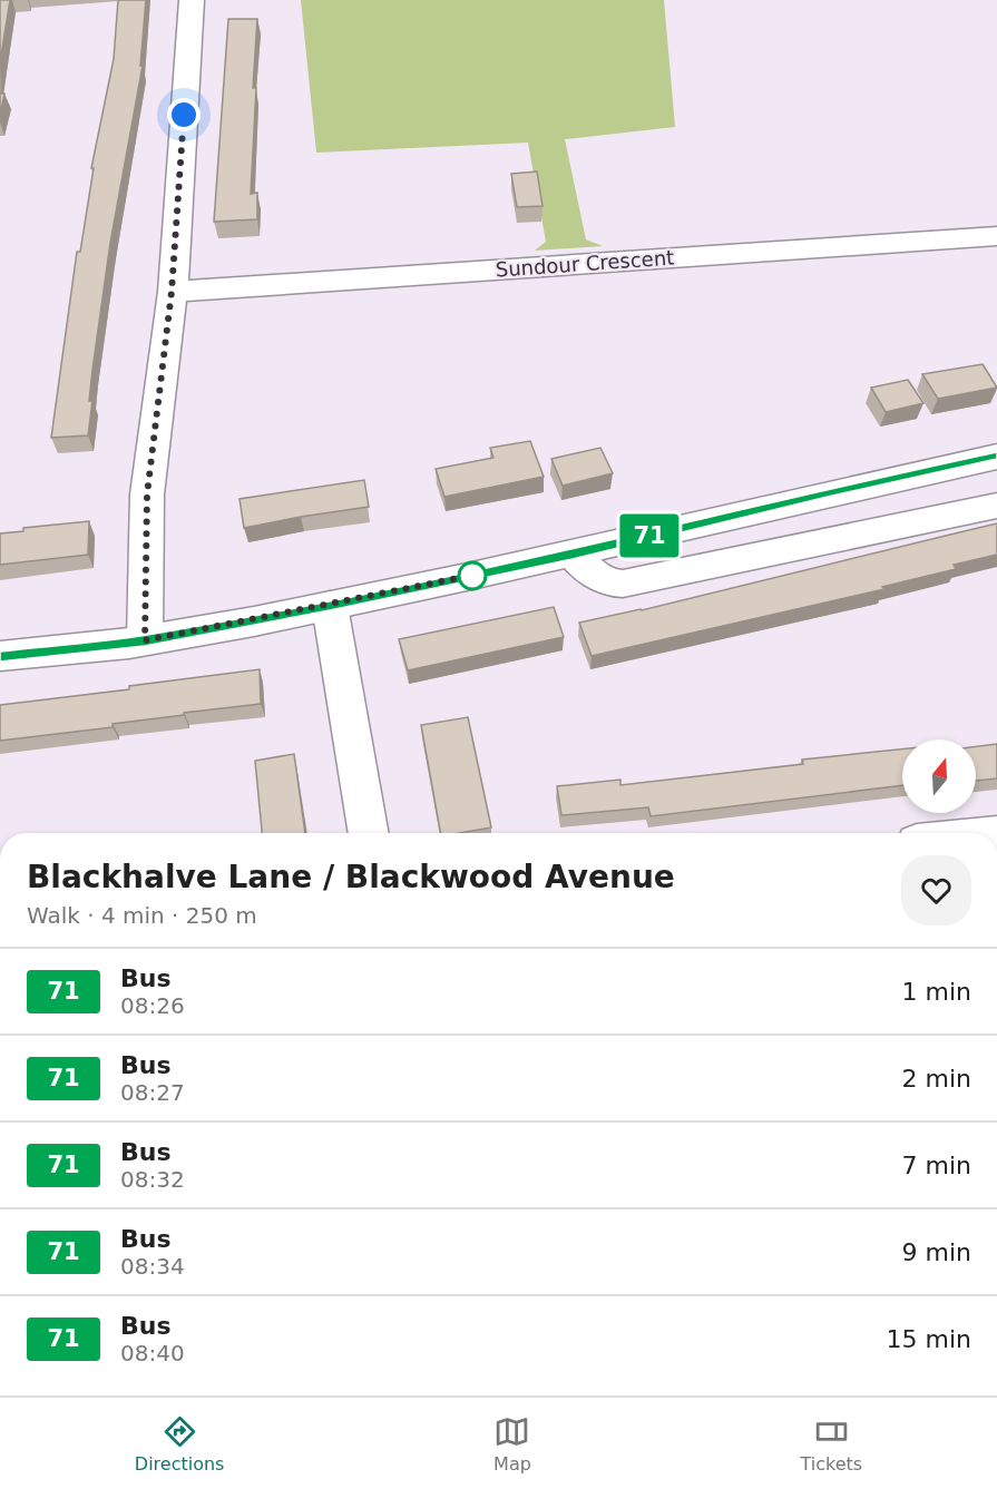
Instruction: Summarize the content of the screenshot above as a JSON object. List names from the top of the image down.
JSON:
{
  "streets": {
    "street": ["Sundour Crescent"]
  },
  "lines": ["bus line 71"],
  "north": "top",
  "page": {
    "on_map": "71",
    "heading": ["Blackhalve Lane / Blackwood Avenue", "Walk · 4 min · 250 m"],
    "list": [
      {
        "mark": "71",
        "name": "Bus",
        "note": "08:26",
        "value": "1 min"
      },
      {
        "mark": "71",
        "name": "Bus",
        "note": "08:27",
        "value": "2 min"
      },
      {
        "mark": "71",
        "name": "Bus",
        "note": "08:32",
        "value": "7 min"
      },
      {
        "mark": "71",
        "name": "Bus",
        "note": "08:34",
        "value": "9 min"
      },
      {
        "mark": "71",
        "name": "Bus",
        "note": "08:40",
        "value": "15 min"
      }
    ],
    "tabs": ["Directions", "Map", "Tickets"]
  }
}
